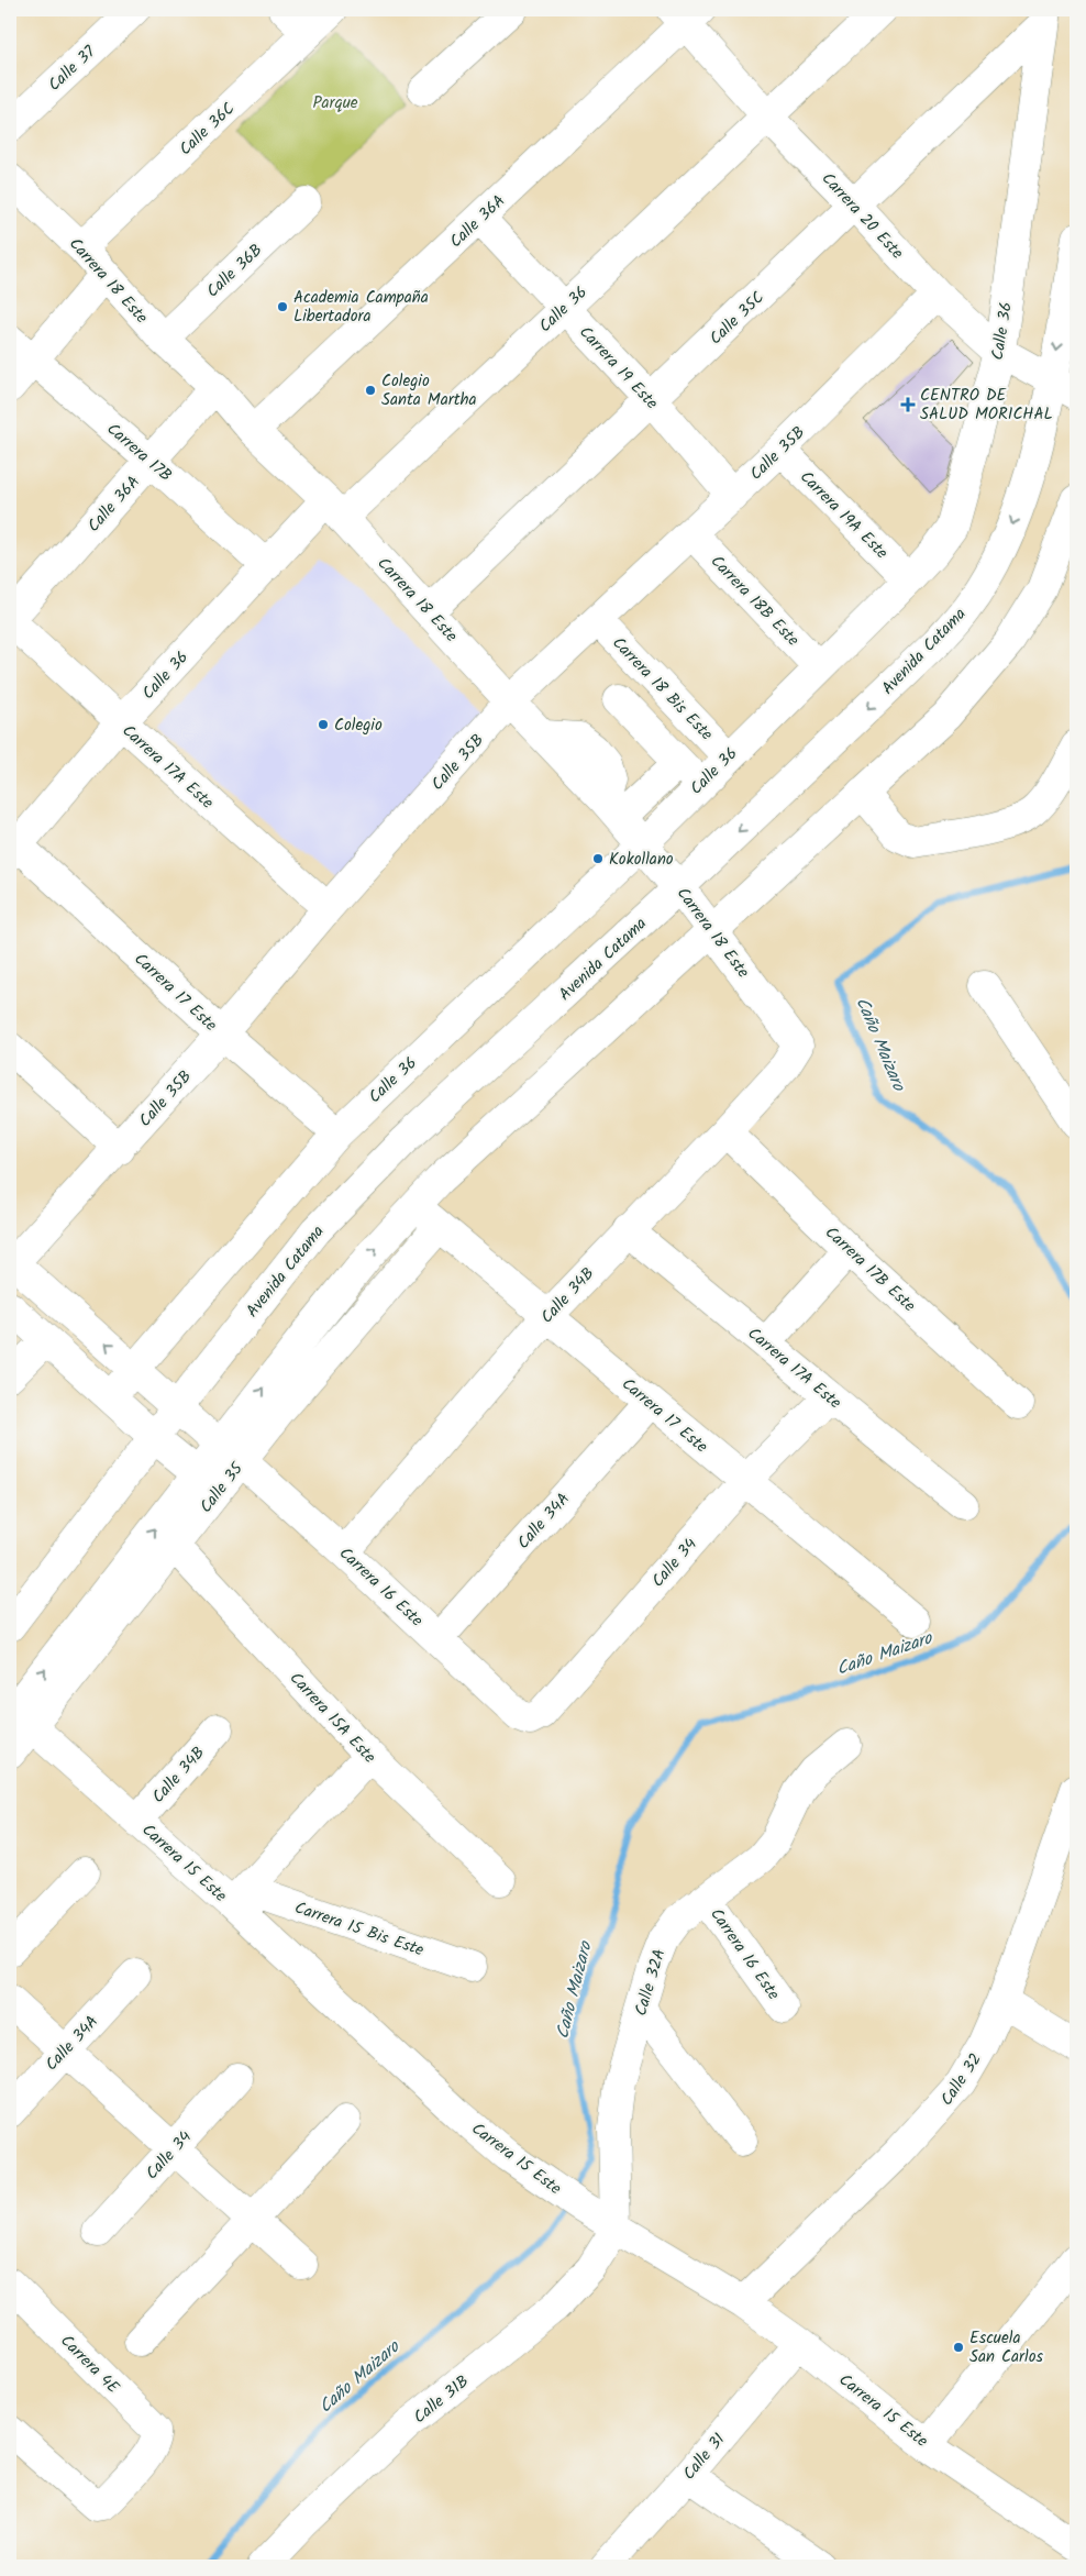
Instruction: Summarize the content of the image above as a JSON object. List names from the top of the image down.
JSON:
{
  "streets": {
    "street": [
      "Calle 37",
      "Calle 36C",
      "Carrera 20 Este",
      "Calle 36A",
      "Calle 36B",
      "Carrera 18 Este",
      "Calle 36",
      "Calle 35C",
      "Carrera 19 Este",
      "Carrera 17B",
      "Calle 35B",
      "Carrera 19A Este",
      "Carrera 18B Este",
      "Avenida Catama",
      "Carrera 18 Bis Este",
      "Carrera 17A Este",
      "Carrera 17 Este",
      "Carrera 17B Este",
      "Calle 34B",
      "Calle 35",
      "Calle 34A",
      "Calle 34",
      "Carrera 16 Este",
      "Carrera 15A Este",
      "Carrera 15 Este",
      "Carrera 15 Bis Este",
      "Calle 32A",
      "Calle 32",
      "Carrera 4E",
      "Calle 31B",
      "Calle 31"
    ]
  },
  "crossings": [
    ["Calle 36C", "Carrera 18 Este"],
    ["Carrera 20 Este", "Calle 36A"],
    ["Carrera 20 Este", "Calle 36"],
    ["Carrera 20 Este", "Calle 35C"],
    ["Carrera 20 Este", "Calle 35B"],
    ["Carrera 20 Este", "Avenida Catama"],
    ["Calle 36A", "Carrera 18 Este"],
    ["Calle 36A", "Carrera 19 Este"],
    ["Calle 36A", "Carrera 17B"],
    ["Calle 36A", "Carrera 17A Este"],
    ["Calle 36B", "Carrera 18 Este"],
    ["Carrera 18 Este", "Calle 36"],
    ["Carrera 18 Este", "Calle 35C"],
    ["Carrera 18 Este", "Calle 35B"],
    ["Carrera 18 Este", "Avenida Catama"],
    ["Carrera 18 Este", "Calle 34B"],
    ["Calle 36", "Calle 35C"],
    ["Calle 36", "Carrera 19 Este"],
    ["Calle 36", "Carrera 17B"],
    ["Calle 36", "Carrera 19A Este"],
    ["Calle 36", "Carrera 18B Este"],
    ["Calle 36", "Carrera 18 Bis Este"],
    ["Calle 36", "Carrera 17A Este"],
    ["Calle 36", "Carrera 17 Este"],
    ["Calle 36", "Carrera 16 Este"],
    ["Calle 35C", "Carrera 19 Este"],
    ["Carrera 19 Este", "Calle 35B"],
    ["Calle 35B", "Carrera 19A Este"],
    ["Calle 35B", "Carrera 18B Este"],
    ["Calle 35B", "Carrera 18 Bis Este"],
    ["Calle 35B", "Carrera 17A Este"],
    ["Calle 35B", "Carrera 17 Este"],
    ["Calle 35B", "Carrera 16 Este"],
    ["Avenida Catama", "Carrera 16 Este"],
    ["Carrera 17A Este", "Calle 34B"],
    ["Carrera 17A Este", "Calle 34"],
    ["Carrera 17 Este", "Calle 34B"],
    ["Carrera 17 Este", "Calle 35"],
    ["Carrera 17 Este", "Calle 34A"],
    ["Carrera 17 Este", "Calle 34"],
    ["Carrera 17B Este", "Calle 34B"],
    ["Calle 34B", "Carrera 16 Este"],
    ["Calle 34B", "Carrera 15 Este"],
    ["Calle 35", "Carrera 16 Este"],
    ["Calle 35", "Carrera 15A Este"],
    ["Calle 35", "Carrera 15 Este"],
    ["Calle 34A", "Carrera 16 Este"],
    ["Calle 34", "Carrera 16 Este"],
    ["Carrera 16 Este", "Calle 32A"],
    ["Carrera 15 Este", "Carrera 15 Bis Este"],
    ["Carrera 15 Este", "Calle 32A"],
    ["Carrera 15 Este", "Calle 32"],
    ["Carrera 15 Este", "Calle 31B"],
    ["Carrera 15 Este", "Calle 31"],
    ["Calle 32A", "Calle 31B"]
  ],
  "water": ["Caño Maizaro"],
  "parks": ["Parque"],
  "places": {
    "other": [
      "Academia Campaña Libertadora",
      "Colegio Santa Martha",
      "Colegio",
      "Kokollano",
      "Escuela San Carlos"
    ],
    "health": ["CENTRO DE SALUD MORICHAL"]
  }
}
